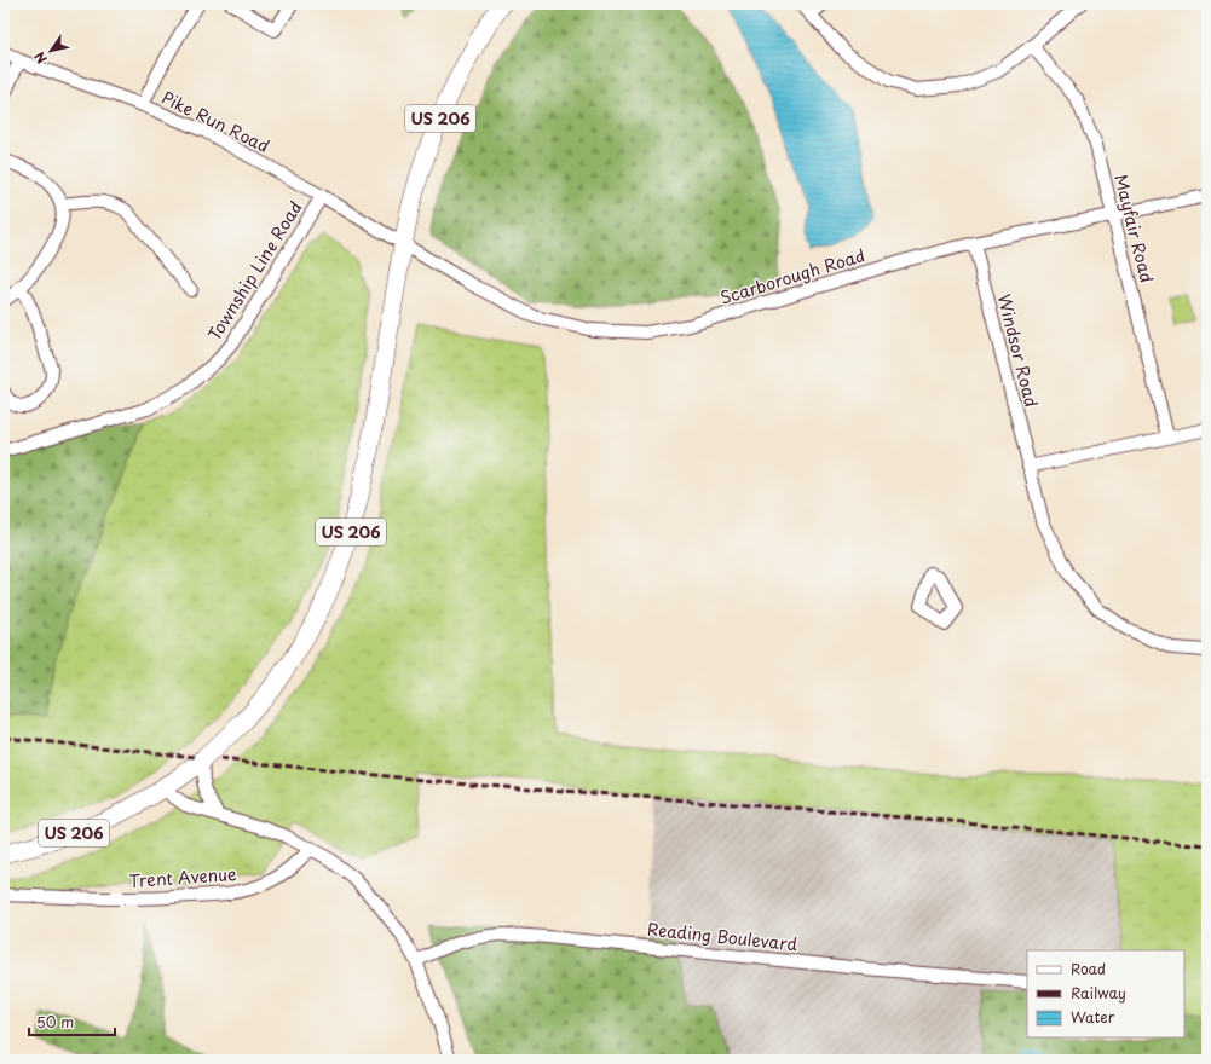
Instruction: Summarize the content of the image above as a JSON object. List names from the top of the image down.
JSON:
{
  "streets": {
    "highway": ["US 206"],
    "street": [
      "Pike Run Road",
      "Mayfair Road",
      "Township Line Road",
      "Scarborough Road",
      "Windsor Road",
      "Trent Avenue",
      "Reading Boulevard"
    ]
  },
  "crossings": [
    ["US 206", "Pike Run Road"],
    ["US 206", "Scarborough Road"],
    ["Pike Run Road", "Township Line Road"],
    ["Pike Run Road", "Scarborough Road"],
    ["Mayfair Road", "Scarborough Road"],
    ["Scarborough Road", "Windsor Road"]
  ],
  "legend": ["Road", "Railway", "Water"],
  "scale_bar": "50 m",
  "north": "bottom left"
}
